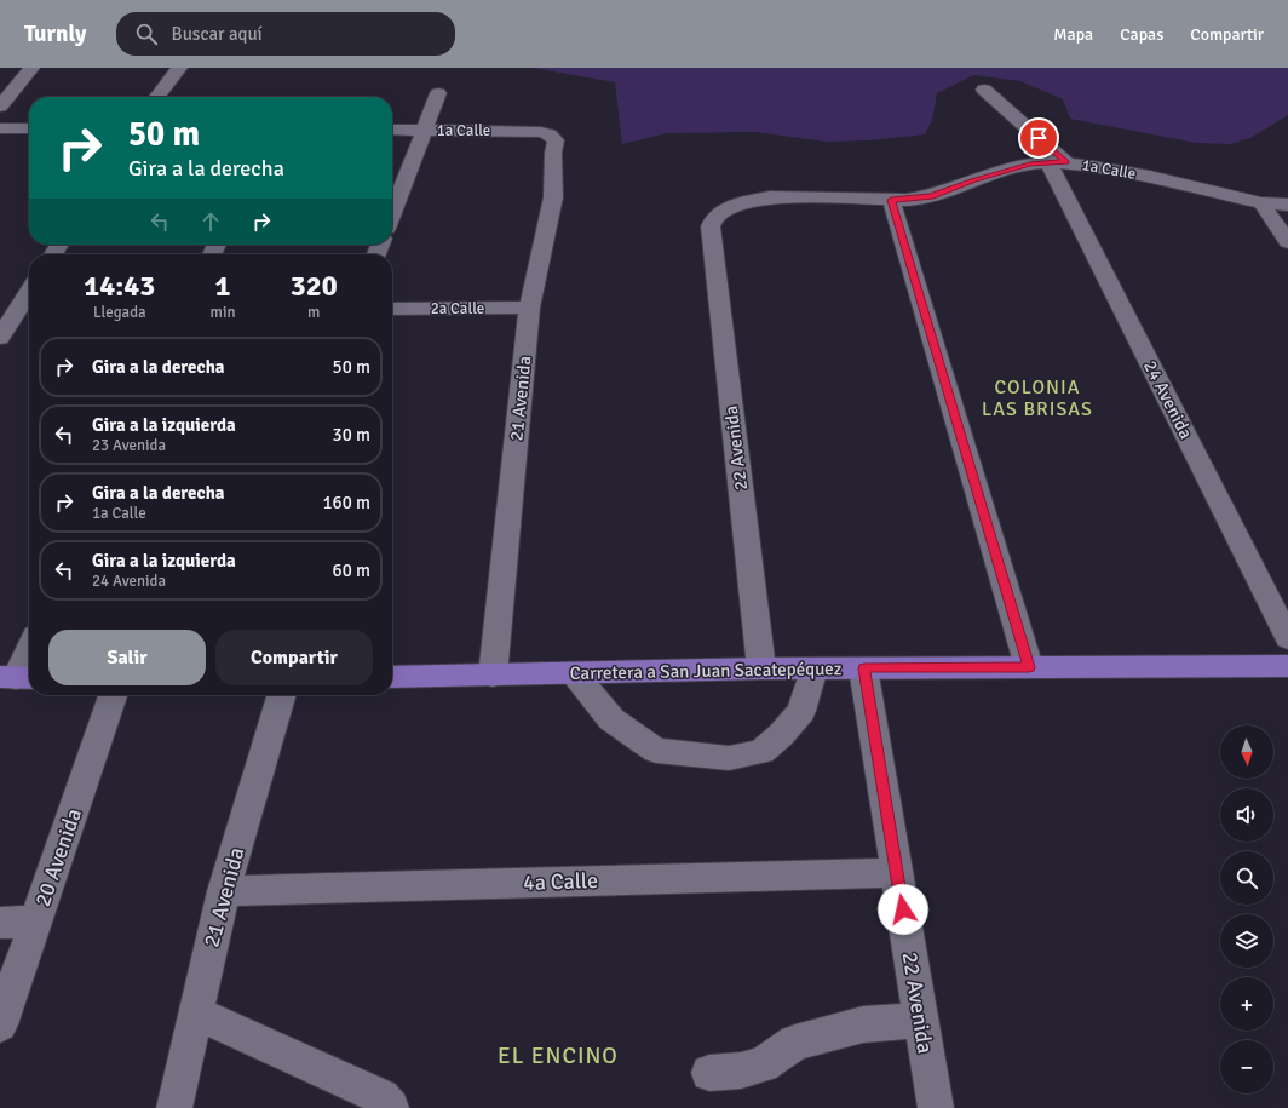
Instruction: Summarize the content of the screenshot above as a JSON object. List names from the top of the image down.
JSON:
{
  "streets": {
    "main road": ["Carretera a San Juan Sacatepéquez"],
    "street": [
      "1a Calle",
      "2a Calle",
      "21 Avenida",
      "24 Avenida",
      "22 Avenida",
      "20 Avenida",
      "4a Calle"
    ]
  },
  "crossings": [
    ["1a Calle", "21 Avenida"],
    ["1a Calle", "24 Avenida"],
    ["1a Calle", "22 Avenida"],
    ["2a Calle", "21 Avenida"],
    ["21 Avenida", "Carretera a San Juan Sacatepéquez"],
    ["21 Avenida", "4a Calle"],
    ["22 Avenida", "Carretera a San Juan Sacatepéquez"],
    ["22 Avenida", "4a Calle"]
  ],
  "districts": ["COLONIA LAS BRISAS", "EL ENCINO"],
  "north": "bottom",
  "page": {
    "header": "Turnly",
    "search": "Buscar aquí",
    "nav": ["Mapa", "Capas", "Compartir"],
    "turn": ["50 m", "Gira a la derecha"],
    "eta": [
      "14:43",
      "Llegada",
      "1",
      "min",
      "320",
      "m"
    ],
    "list": [
      {
        "name": "Gira a la derecha",
        "value": "50 m"
      },
      {
        "name": "Gira a la izquierda",
        "note": "23 Avenida",
        "value": "30 m"
      },
      {
        "name": "Gira a la derecha",
        "note": "1a Calle",
        "value": "160 m"
      },
      {
        "name": "Gira a la izquierda",
        "note": "24 Avenida",
        "value": "60 m"
      }
    ],
    "buttons": ["Salir", "Compartir"],
    "map_buttons": ["+", "−"]
  }
}
